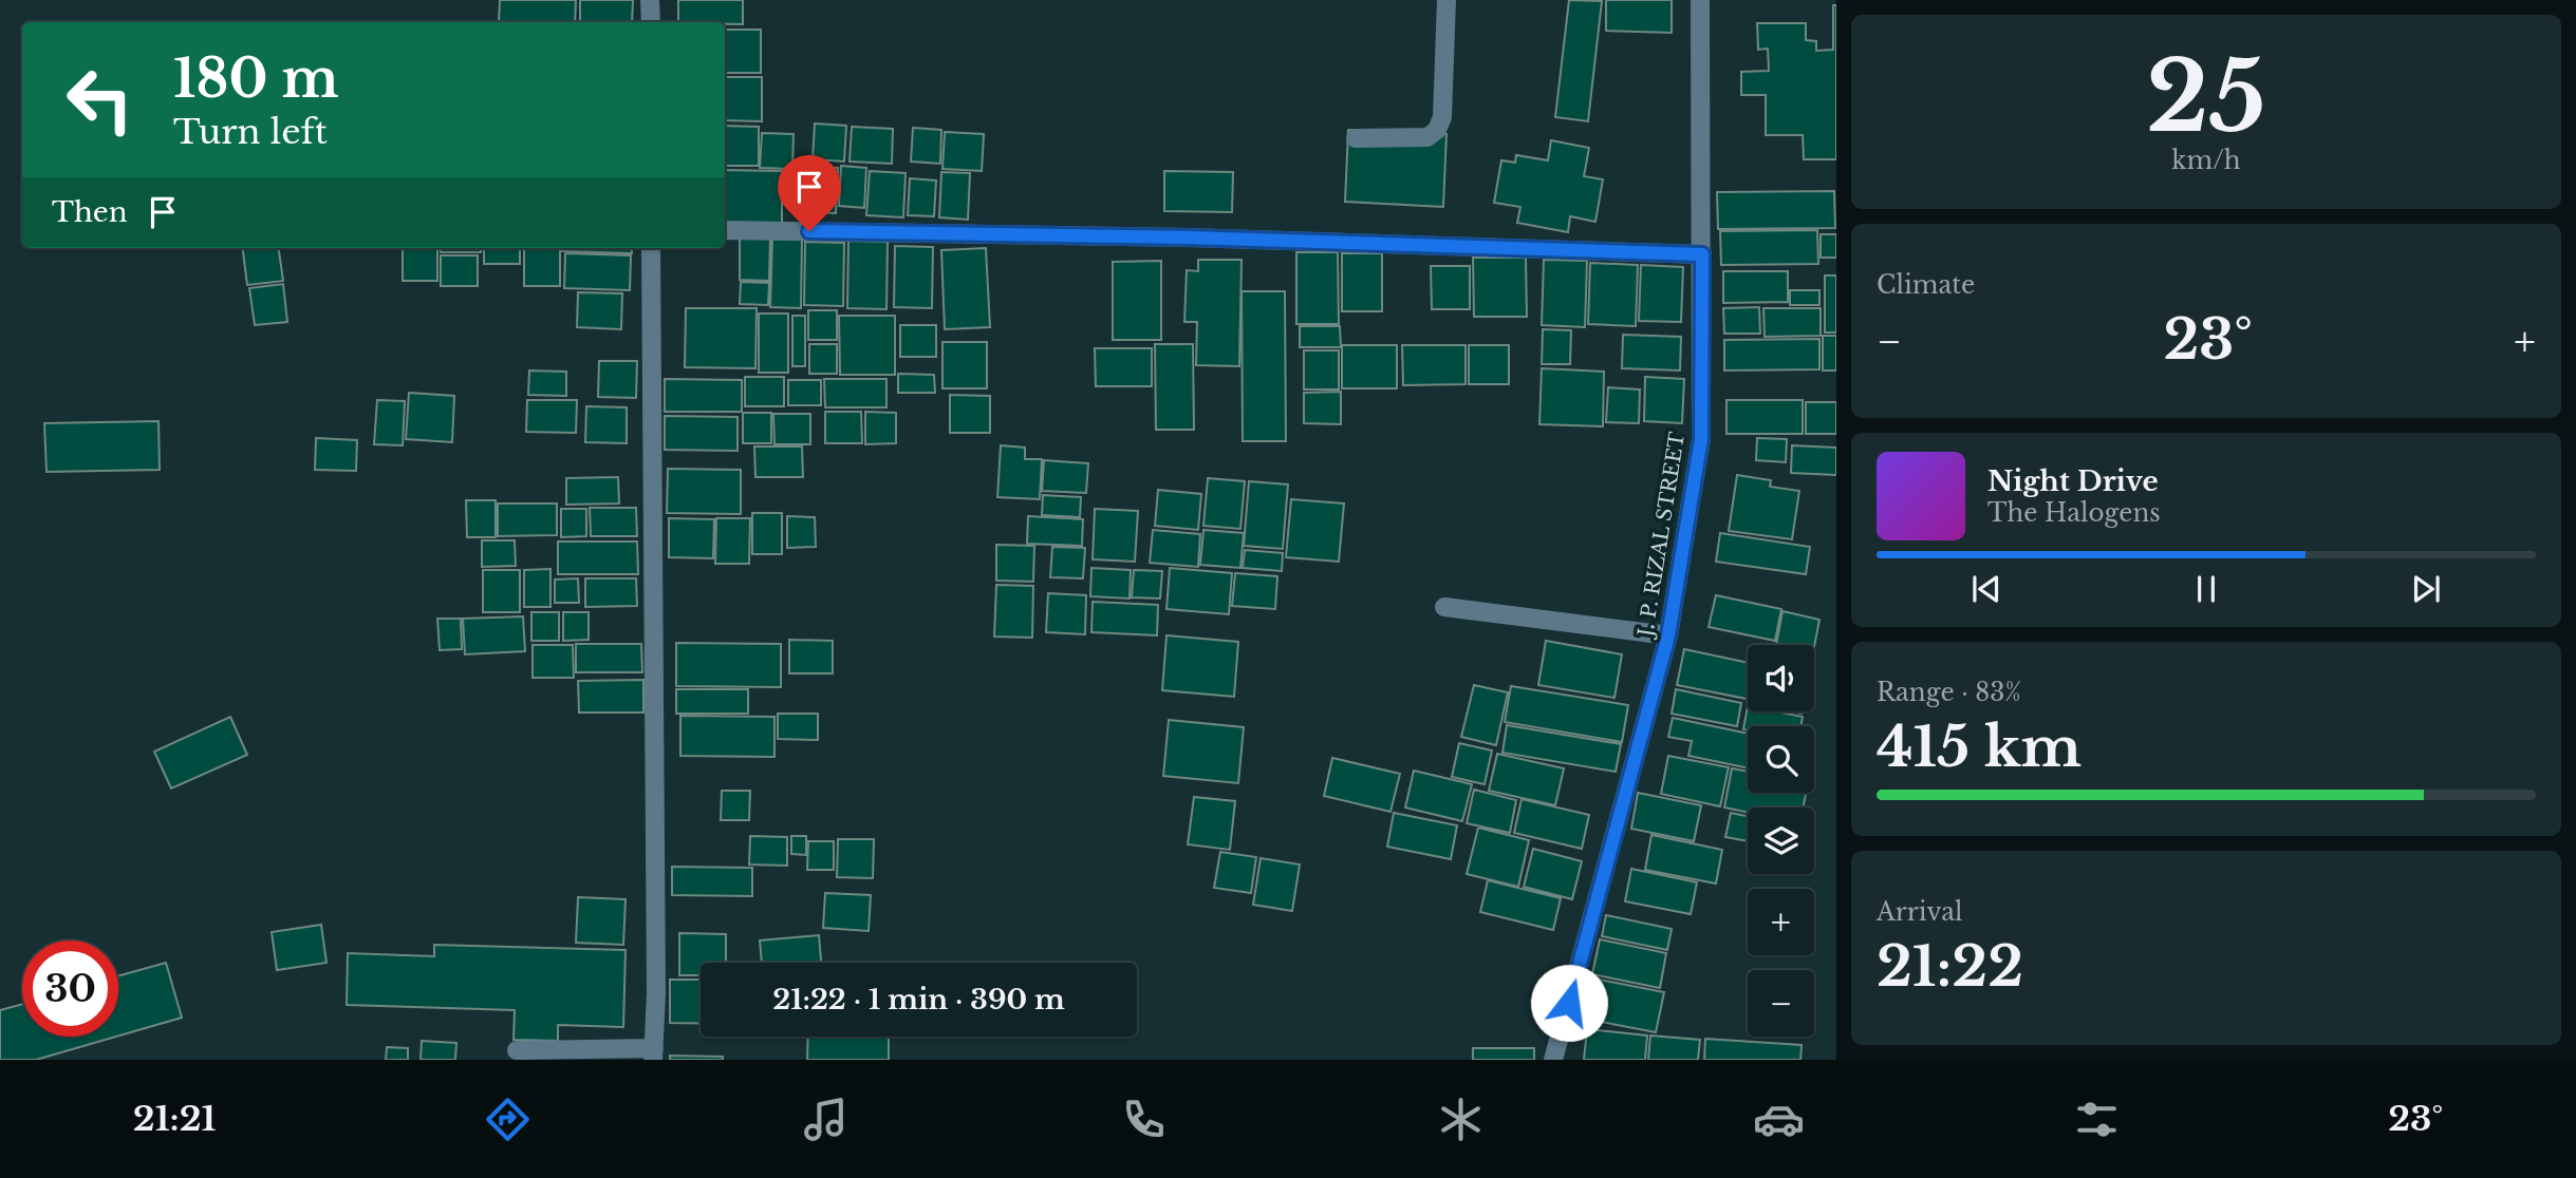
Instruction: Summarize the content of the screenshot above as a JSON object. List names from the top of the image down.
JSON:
{
  "streets": {
    "street": ["J. P. RIZAL STREET"]
  },
  "page": {
    "tile": [
      ["25", "km/h"],
      "Climate",
      ["Range · 83%", "415 km"],
      ["Arrival", "21:22"]
    ],
    "turn": ["180 m", "Turn left"],
    "then": "Then",
    "heat": ["−", "23°", "+"],
    "song": ["Night Drive", "The Halogens"],
    "map_buttons": ["+", "−"],
    "limit": "30",
    "trip": "21:22 · 1 min · 390 m",
    "tabs": ["21:21", "23°"]
  }
}
